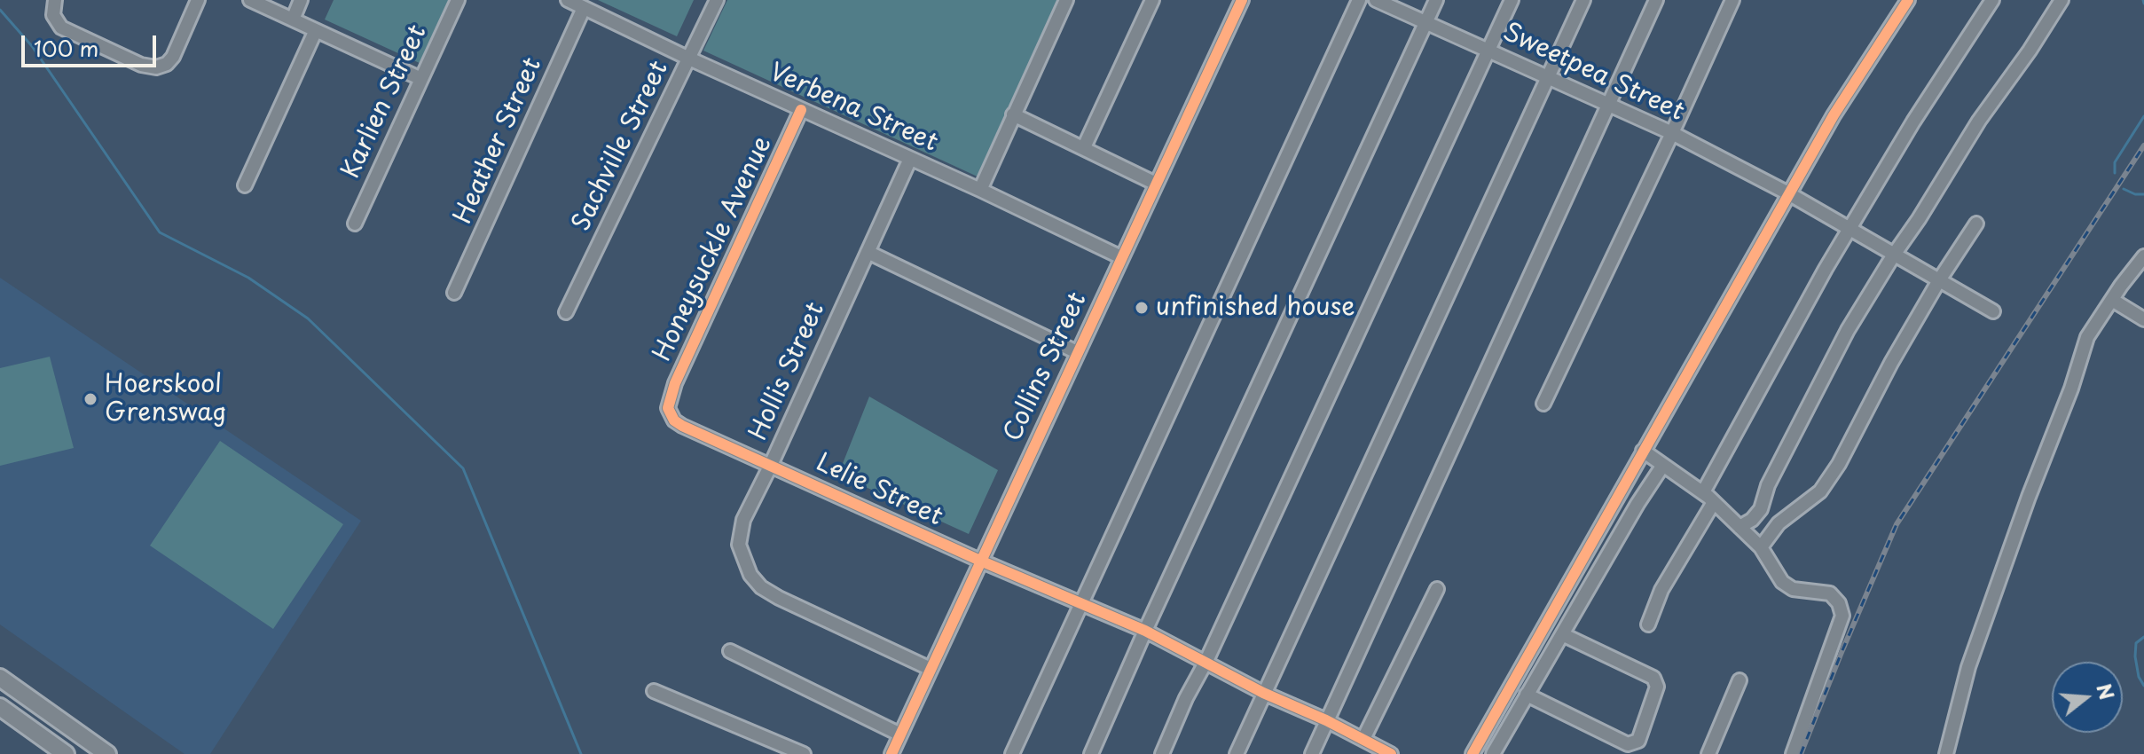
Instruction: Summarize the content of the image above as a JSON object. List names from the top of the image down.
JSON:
{
  "streets": {
    "street": [
      "Sweetpea Street",
      "Karlien Street",
      "Verbena Street",
      "Heather Street",
      "Sachville Street",
      "Honeysuckle Avenue",
      "Collins Street",
      "Hollis Street",
      "Lelie Street"
    ]
  },
  "crossings": [
    ["Verbena Street", "Heather Street"],
    ["Verbena Street", "Sachville Street"],
    ["Verbena Street", "Honeysuckle Avenue"],
    ["Verbena Street", "Collins Street"],
    ["Verbena Street", "Hollis Street"],
    ["Honeysuckle Avenue", "Lelie Street"],
    ["Collins Street", "Hollis Street"],
    ["Collins Street", "Lelie Street"],
    ["Hollis Street", "Lelie Street"]
  ],
  "places": ["unfinished house", "Hoerskool Grenswag"],
  "scale_bar": "100 m",
  "north": "right"
}
